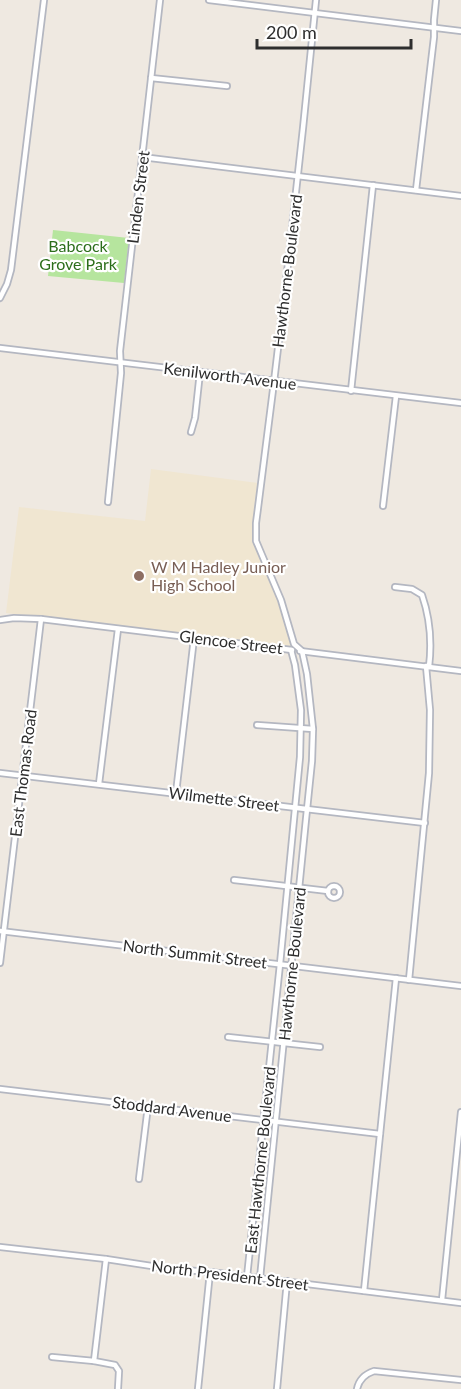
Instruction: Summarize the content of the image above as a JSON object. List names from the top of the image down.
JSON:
{
  "streets": {
    "street": [
      "Linden Street",
      "Hawthorne Boulevard",
      "Kenilworth Avenue",
      "Glencoe Street",
      "East Thomas Road",
      "Wilmette Street",
      "North Summit Street",
      "Stoddard Avenue",
      "East Hawthorne Boulevard",
      "North President Street"
    ]
  },
  "crossings": [
    ["Linden Street", "Kenilworth Avenue"],
    ["Hawthorne Boulevard", "Kenilworth Avenue"],
    ["Hawthorne Boulevard", "Glencoe Street"],
    ["Hawthorne Boulevard", "Wilmette Street"],
    ["Hawthorne Boulevard", "North Summit Street"],
    ["Hawthorne Boulevard", "Stoddard Avenue"],
    ["Hawthorne Boulevard", "North President Street"],
    ["Glencoe Street", "East Thomas Road"],
    ["Glencoe Street", "East Hawthorne Boulevard"],
    ["East Thomas Road", "Wilmette Street"],
    ["East Thomas Road", "North Summit Street"],
    ["Wilmette Street", "East Hawthorne Boulevard"],
    ["North Summit Street", "East Hawthorne Boulevard"],
    ["Stoddard Avenue", "East Hawthorne Boulevard"],
    ["East Hawthorne Boulevard", "North President Street"]
  ],
  "parks": ["Babcock Grove Park"],
  "places": ["W M Hadley Junior High School"],
  "scale_bar": "200 m"
}
